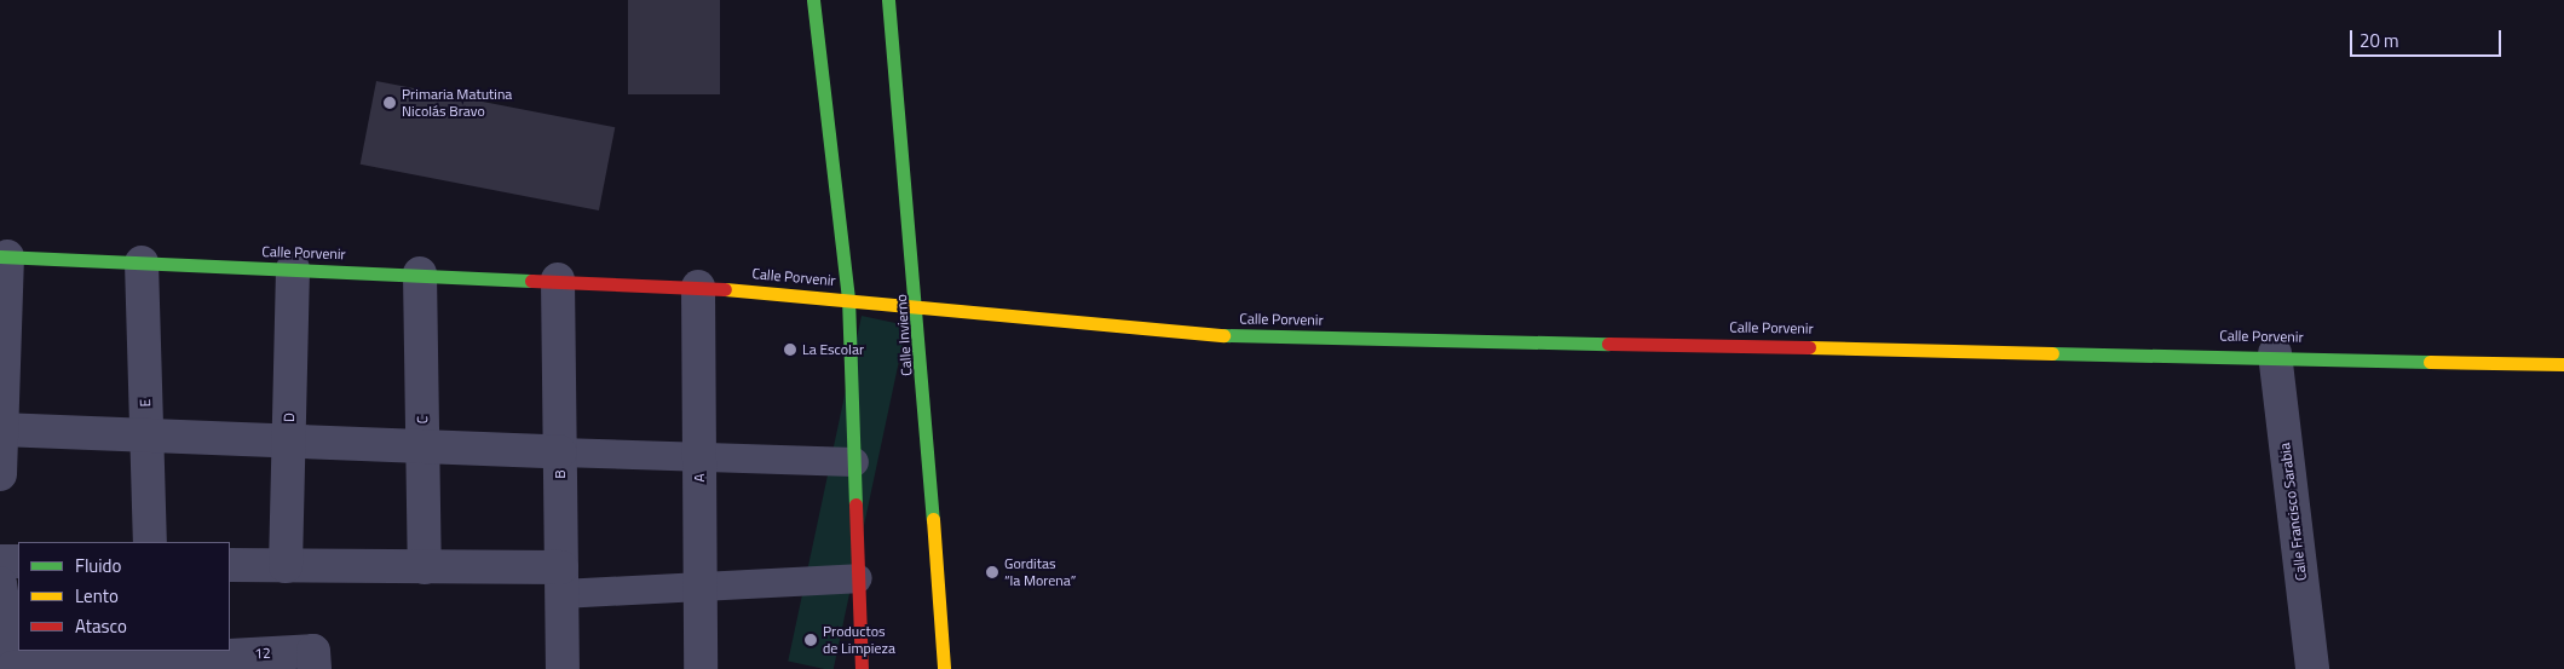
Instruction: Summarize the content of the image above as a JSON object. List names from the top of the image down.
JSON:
{
  "streets": {
    "street": [
      "Calle Porvenir",
      "Calle Invierno",
      "E",
      "D",
      "C",
      "B",
      "A",
      "Calle Francisco Sarabia",
      "12"
    ]
  },
  "crossings": [
    ["Calle Porvenir", "Calle Invierno"],
    ["Calle Porvenir", "E"],
    ["Calle Porvenir", "D"],
    ["Calle Porvenir", "C"],
    ["Calle Porvenir", "B"],
    ["Calle Porvenir", "A"],
    ["Calle Porvenir", "Calle Francisco Sarabia"]
  ],
  "places": [
    "Primaria Matutina Nicolás Bravo",
    "La Escolar",
    "Gorditas “la Morena”",
    "Productos de Limpieza"
  ],
  "legend": ["Fluido", "Lento", "Atasco"],
  "scale_bar": "20 m"
}
